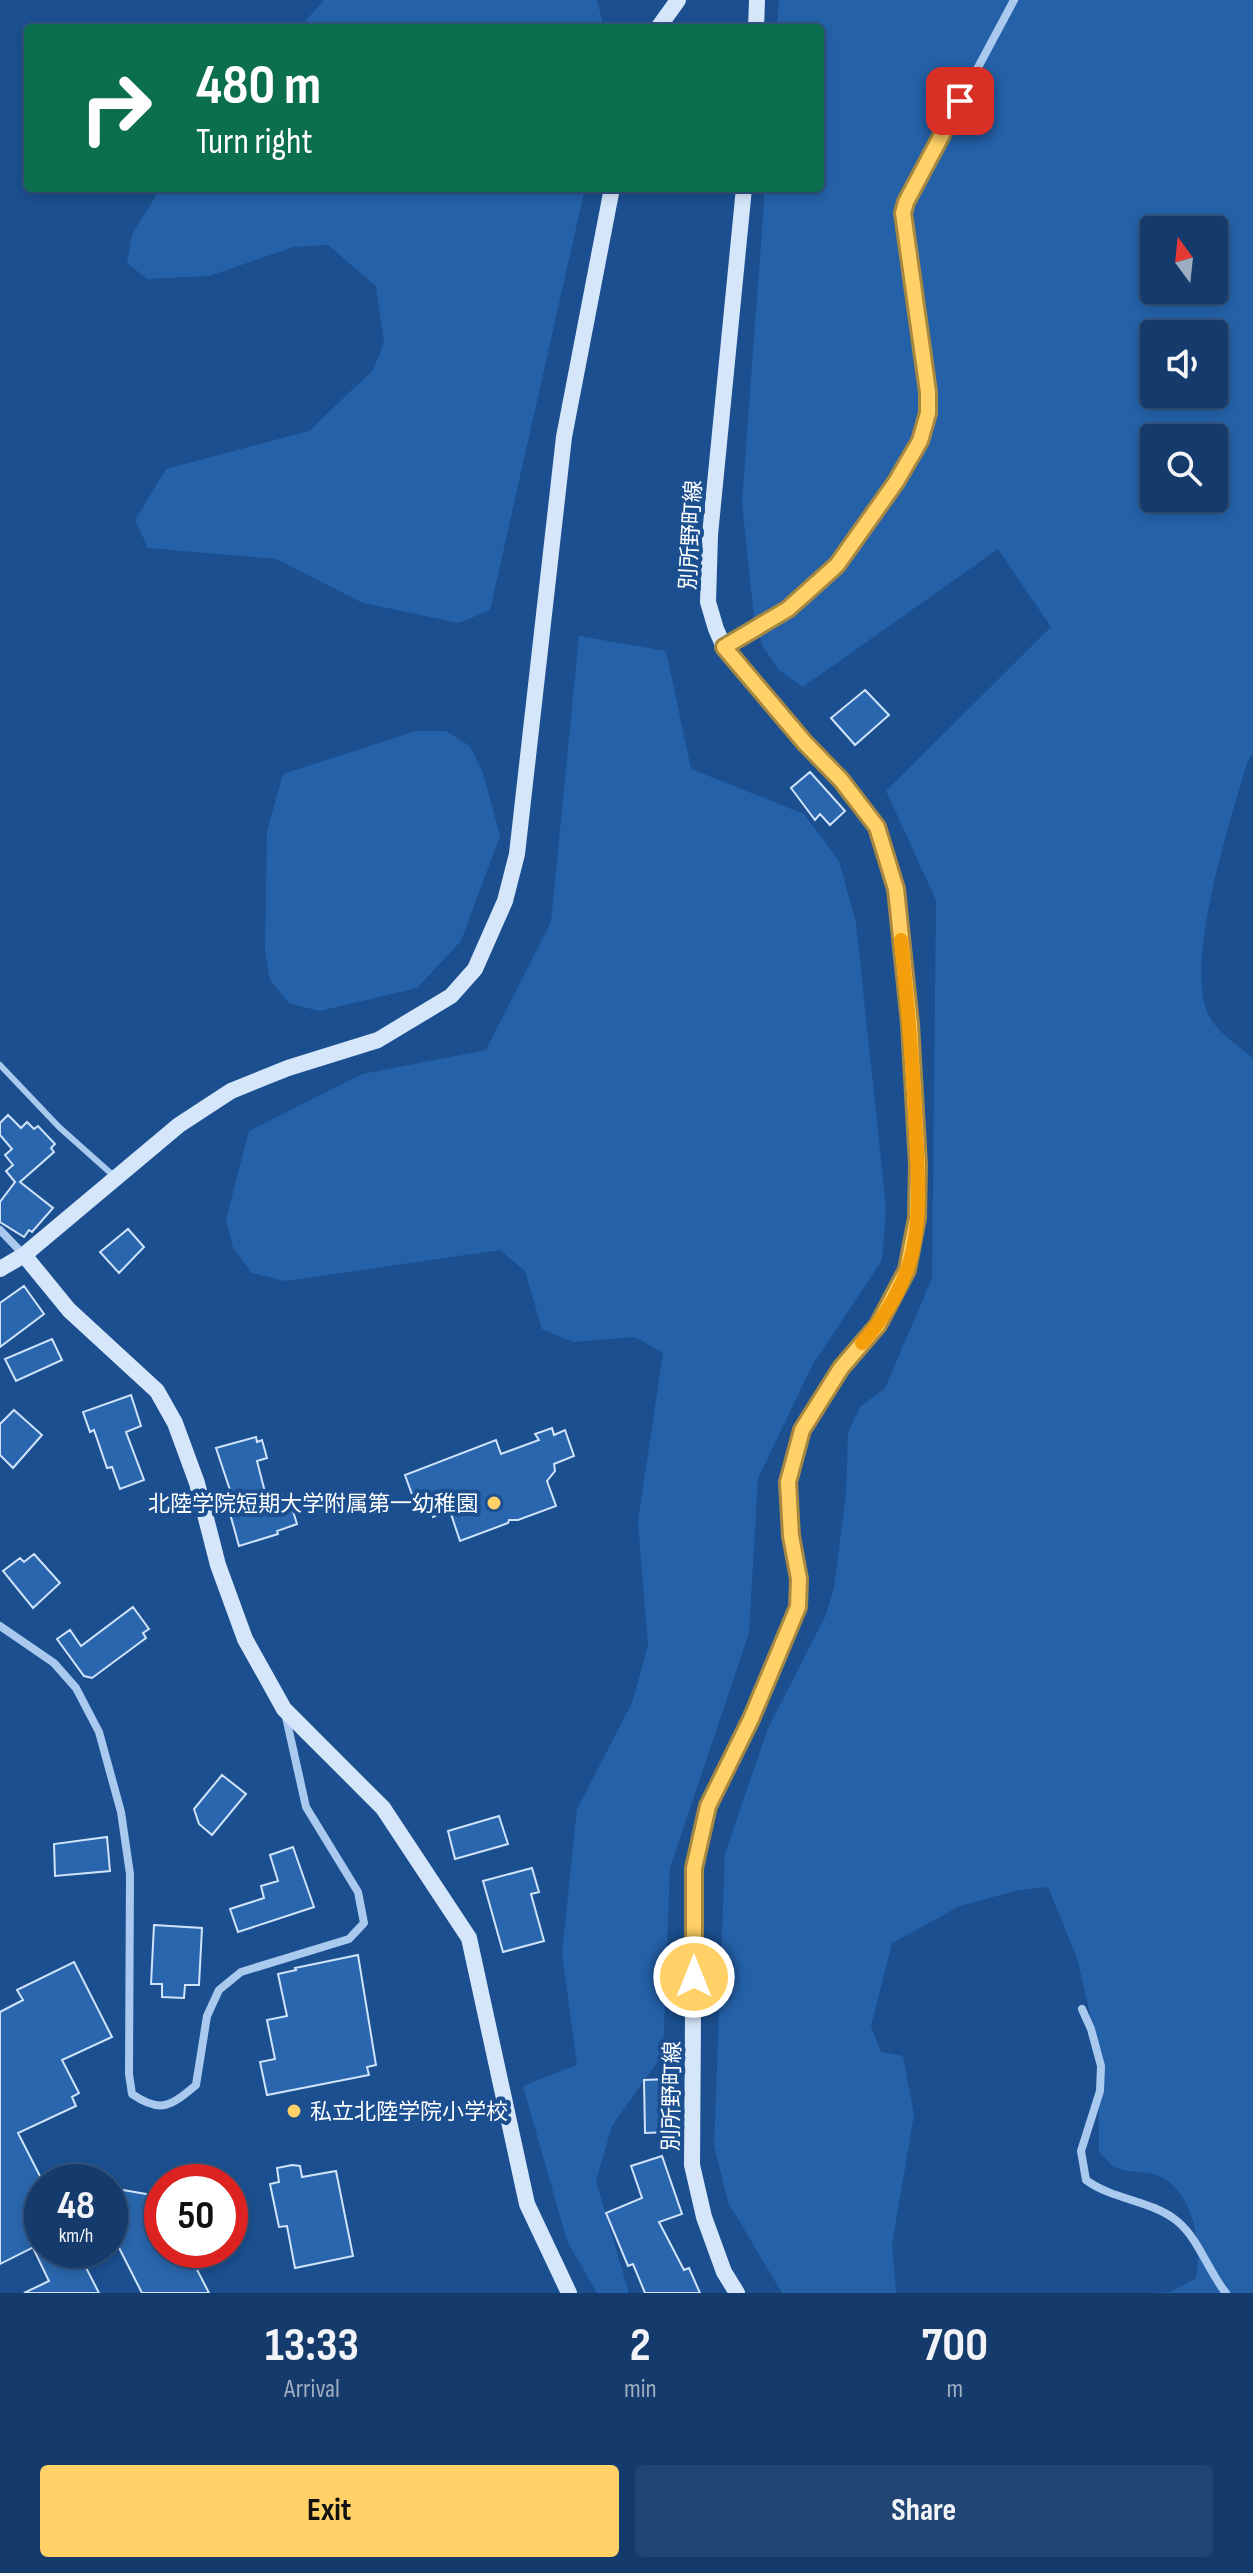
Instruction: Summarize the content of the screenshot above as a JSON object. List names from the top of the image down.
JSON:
{
  "streets": {
    "street": ["別所野町線"]
  },
  "places": ["北陸学院短期大学附属第一幼稚園", "私立北陸学院小学校"],
  "north": "top",
  "page": {
    "turn": ["480 m", "Turn right"],
    "speed": "48 km/h",
    "limit": "50",
    "eta": [
      "13:33",
      "Arrival",
      "2",
      "min",
      "700",
      "m"
    ],
    "buttons": ["Exit", "Share"]
  }
}
